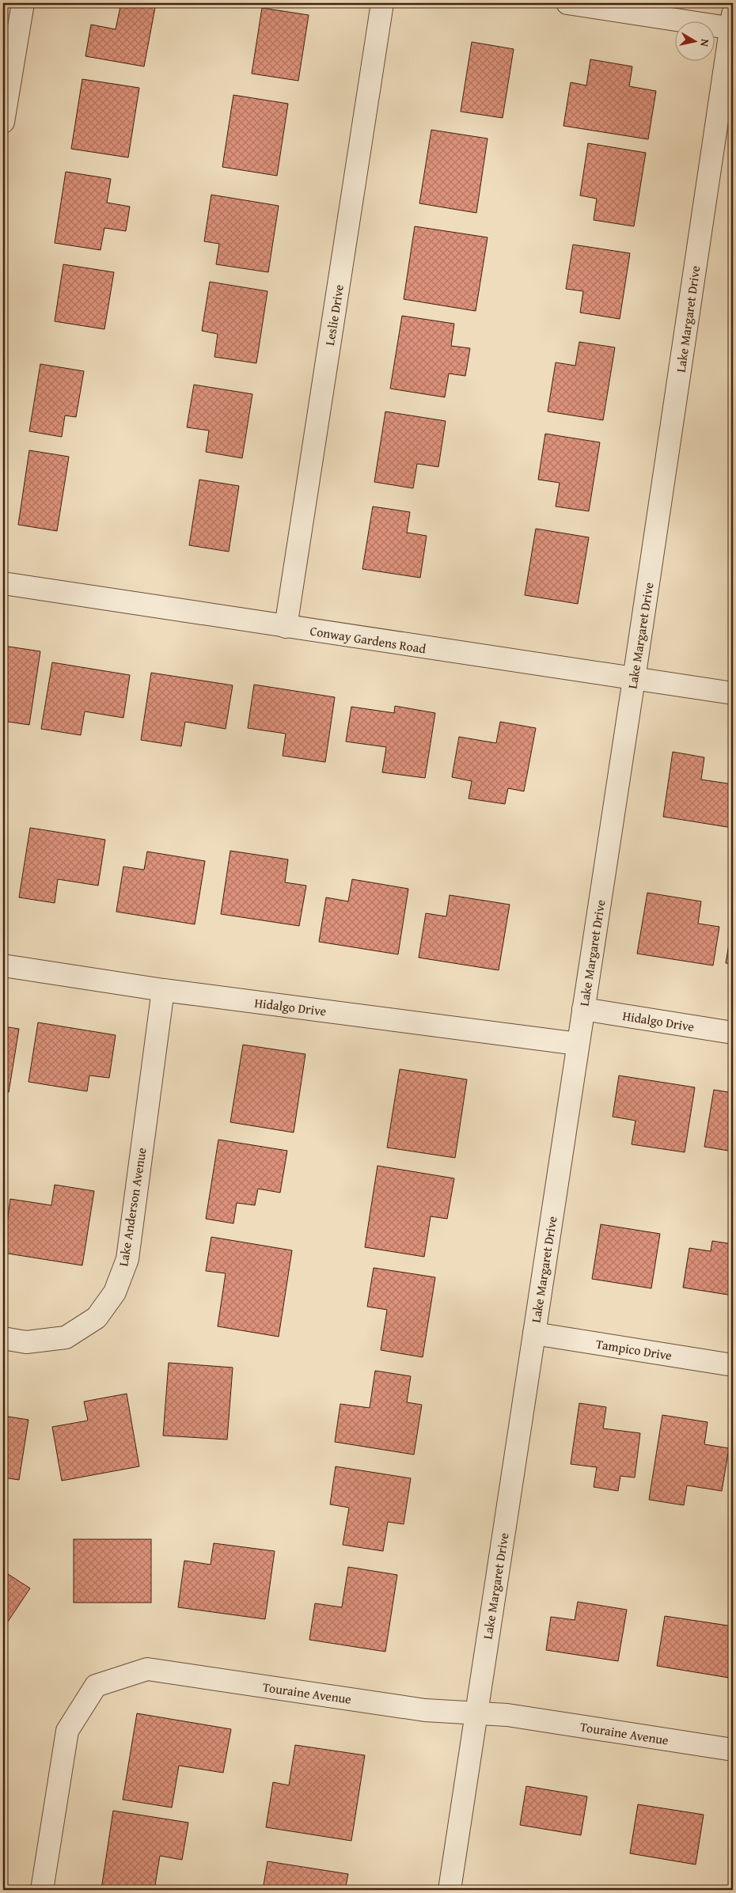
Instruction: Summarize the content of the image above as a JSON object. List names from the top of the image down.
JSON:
{
  "streets": {
    "street": [
      "Leslie Drive",
      "Lake Margaret Drive",
      "Conway Gardens Road",
      "Hidalgo Drive",
      "Lake Anderson Avenue",
      "Tampico Drive",
      "Touraine Avenue"
    ]
  },
  "crossings": [
    ["Leslie Drive", "Conway Gardens Road"],
    ["Lake Margaret Drive", "Conway Gardens Road"],
    ["Lake Margaret Drive", "Hidalgo Drive"],
    ["Lake Margaret Drive", "Tampico Drive"],
    ["Lake Margaret Drive", "Touraine Avenue"],
    ["Hidalgo Drive", "Lake Anderson Avenue"]
  ],
  "north": "right"
}
